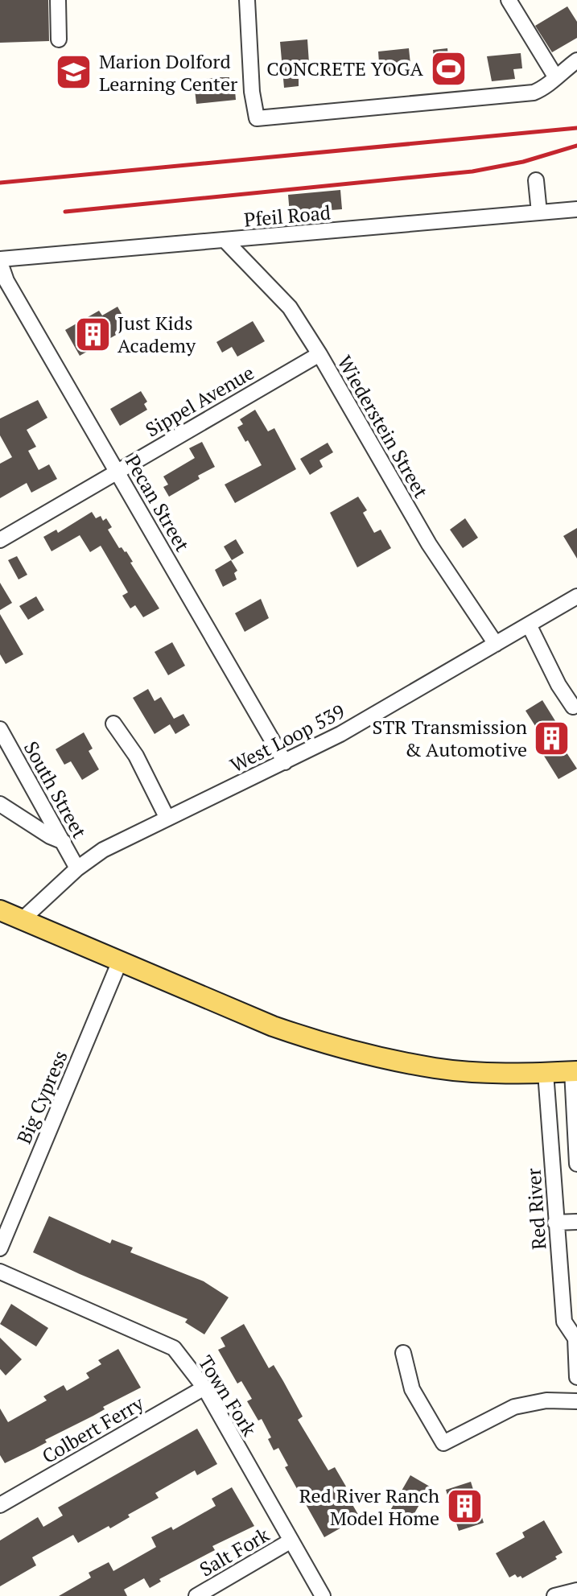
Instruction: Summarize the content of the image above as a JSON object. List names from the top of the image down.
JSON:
{
  "streets": {
    "street": [
      "Pfeil Road",
      "Sippel Avenue",
      "Wiederstein Street",
      "Pecan Street",
      "West Loop 539",
      "South Street",
      "Big Cypress",
      "Red River",
      "Town Fork",
      "Colbert Ferry",
      "Salt Fork"
    ]
  },
  "crossings": [
    ["Pfeil Road", "Wiederstein Street"],
    ["Pfeil Road", "Pecan Street"],
    ["Sippel Avenue", "Wiederstein Street"],
    ["Sippel Avenue", "Pecan Street"],
    ["Wiederstein Street", "West Loop 539"],
    ["Pecan Street", "West Loop 539"],
    ["West Loop 539", "South Street"],
    ["Town Fork", "Colbert Ferry"],
    ["Town Fork", "Salt Fork"]
  ],
  "places": {
    "sports": ["CONCRETE YOGA"],
    "school or university": ["Marion Dolford Learning Center"],
    "building": ["Just Kids Academy", "STR Transmission & Automotive", "Red River Ranch Model Home"]
  }
}
